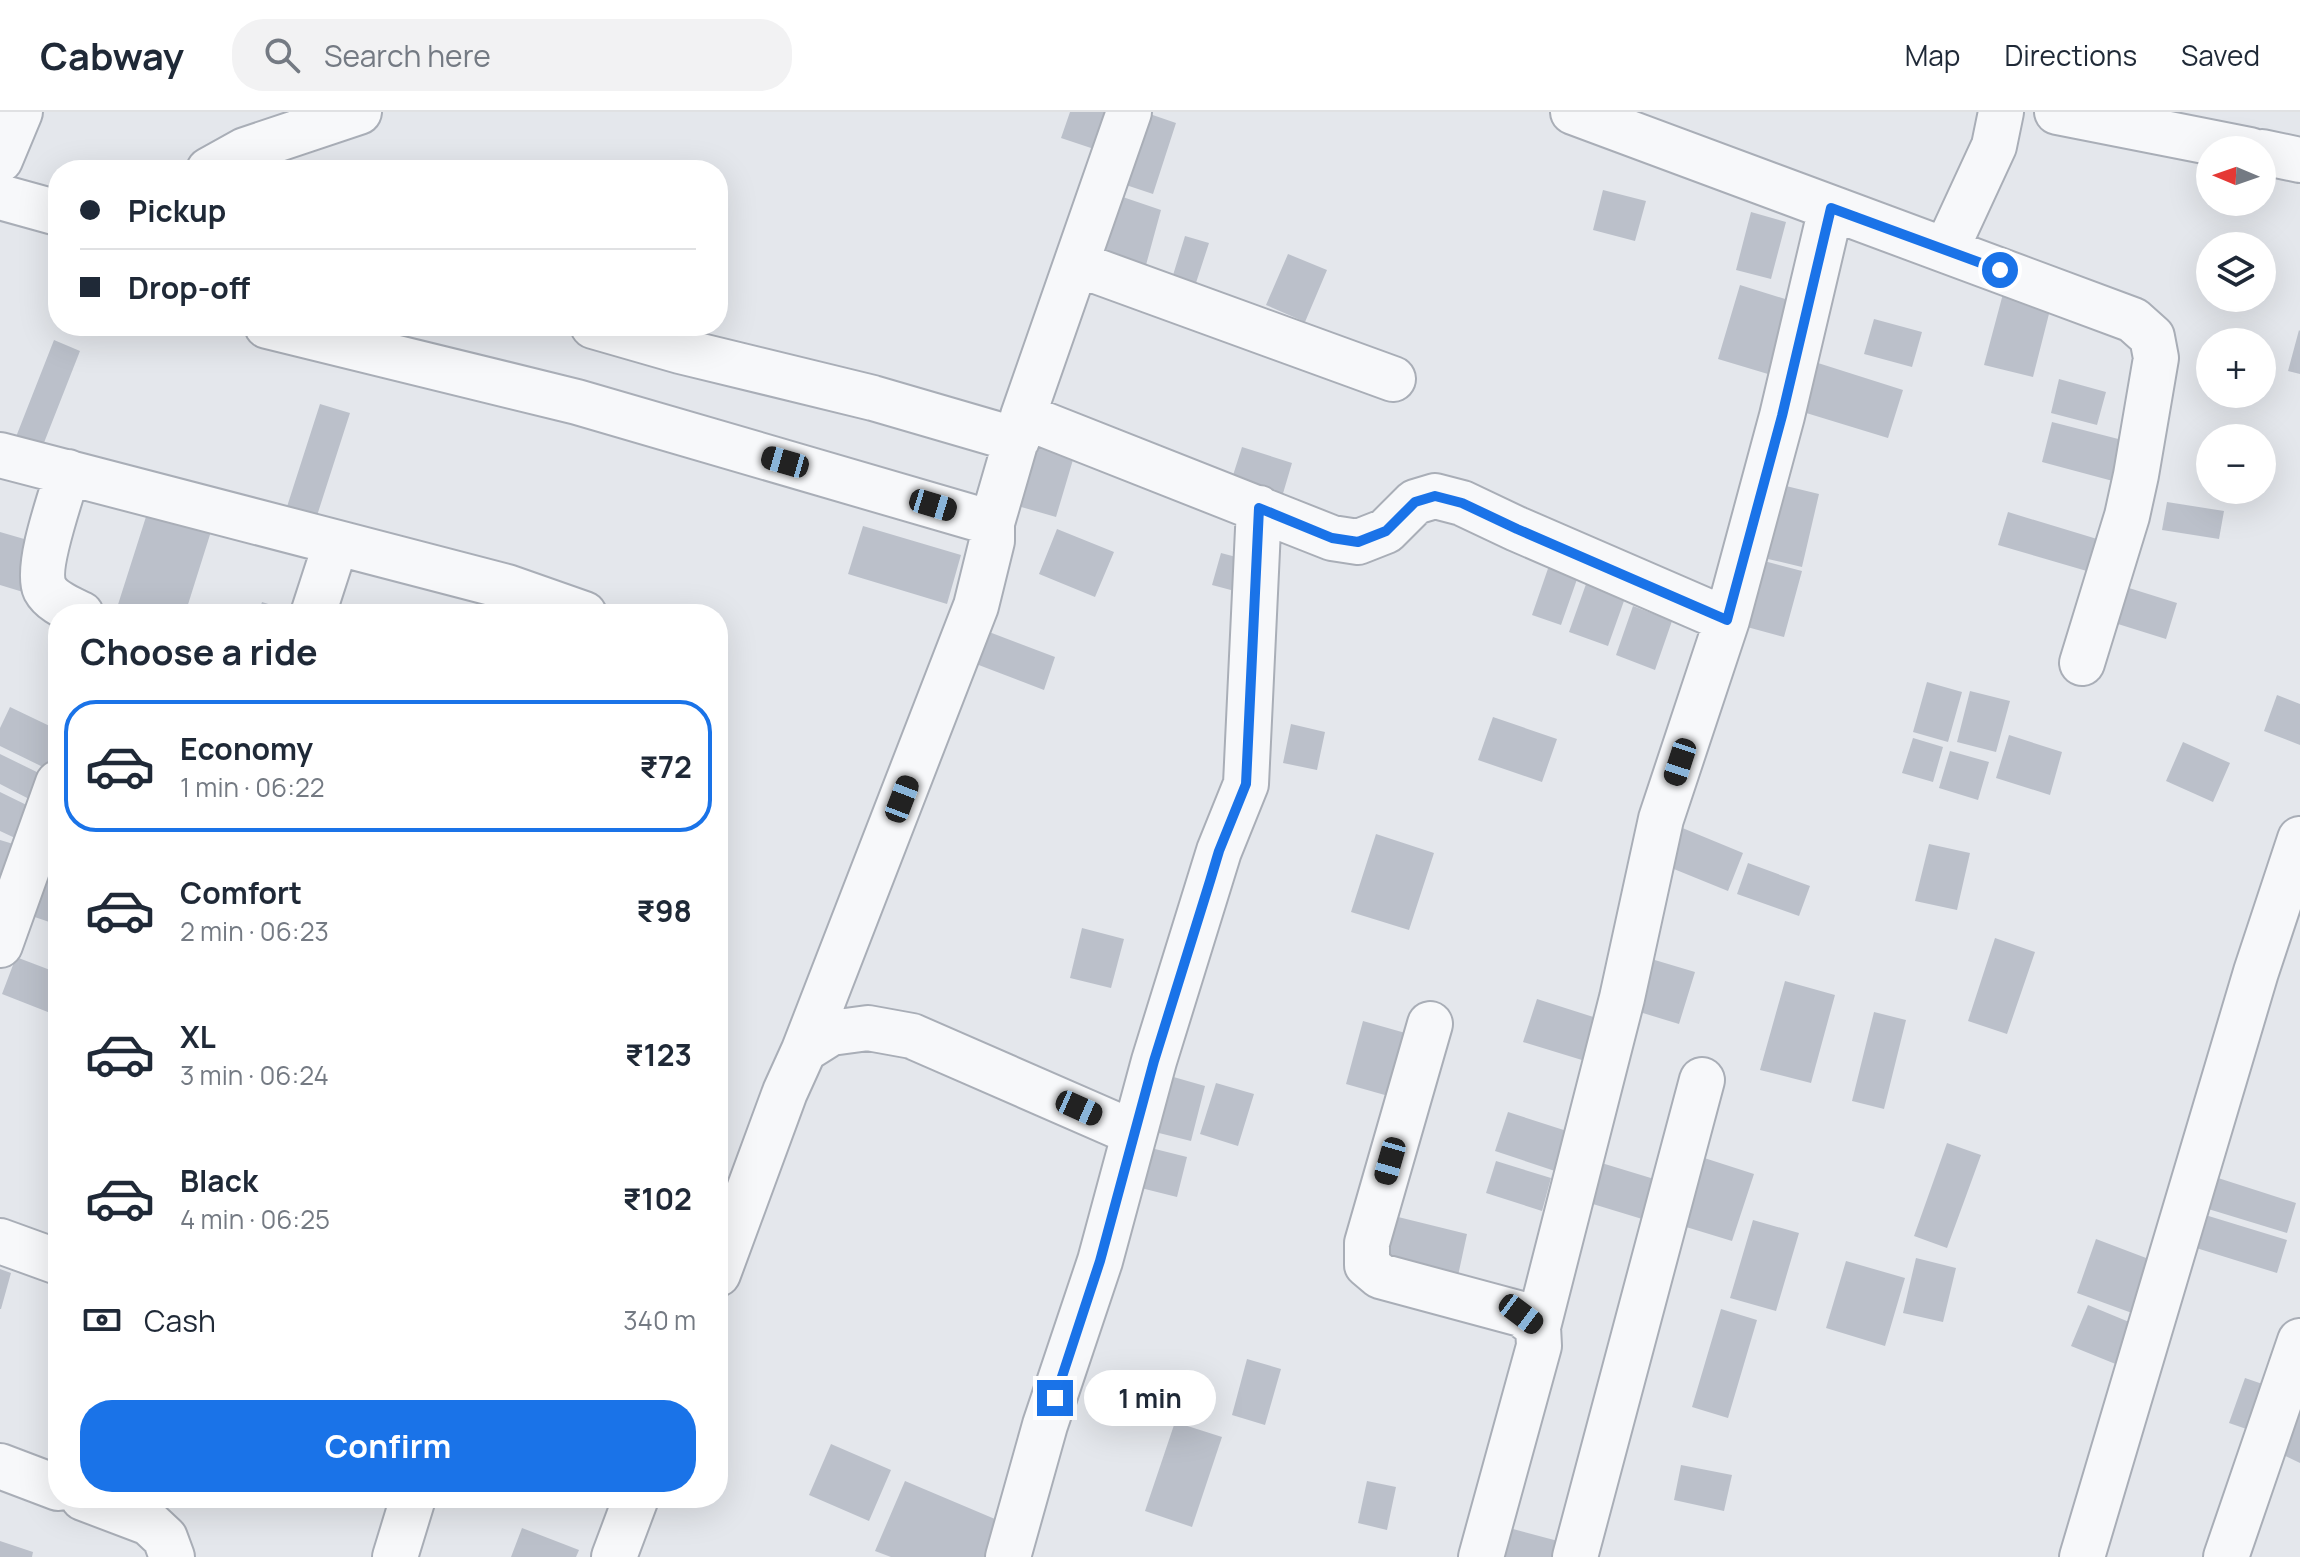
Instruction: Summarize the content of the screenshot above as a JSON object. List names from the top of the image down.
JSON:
{
  "north": "left",
  "page": {
    "header": "Cabway",
    "search": "Search here",
    "nav": ["Map", "Directions", "Saved"],
    "map_buttons": ["+", "−"],
    "banner": ["Pickup", "Drop-off"],
    "heading": "Choose a ride",
    "list": [
      {
        "name": "Economy",
        "note": "1 min · 06:22",
        "value": "₹72"
      },
      {
        "name": "Comfort",
        "note": "2 min · 06:23",
        "value": "₹98"
      },
      {
        "name": "XL",
        "note": "3 min · 06:24",
        "value": "₹123"
      },
      {
        "name": "Black",
        "note": "4 min · 06:25",
        "value": "₹102"
      }
    ],
    "pay": ["Cash", "340 m"],
    "bubble": "1 min",
    "buttons": "Confirm"
  }
}
